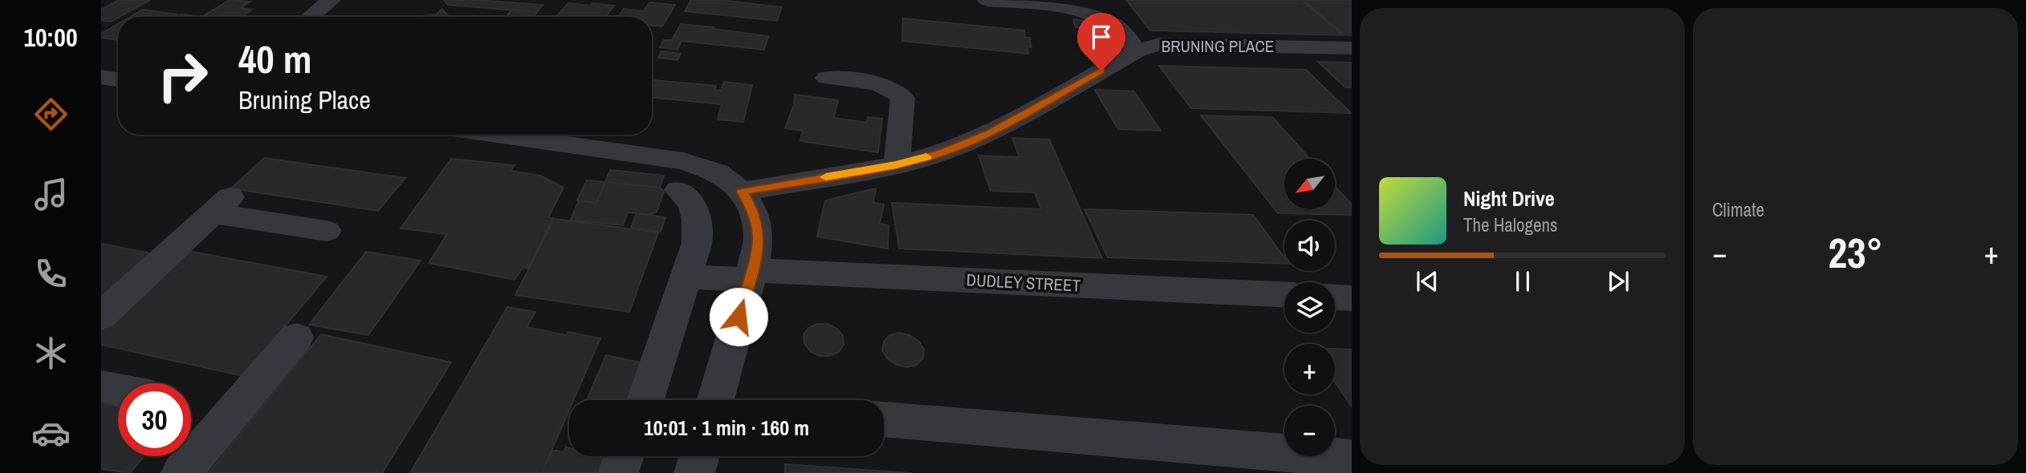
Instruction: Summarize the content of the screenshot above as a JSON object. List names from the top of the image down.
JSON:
{
  "streets": {
    "street": ["BRUNING PLACE", "DUDLEY STREET"]
  },
  "north": "bottom left",
  "page": {
    "tabs": "10:00",
    "tile": "Climate",
    "turn": ["40 m", "Bruning Place"],
    "map_buttons": ["+", "−"],
    "song": ["Night Drive", "The Halogens"],
    "heat": ["−", "23°", "+"],
    "limit": "30",
    "trip": "10:01 · 1 min · 160 m"
  }
}
